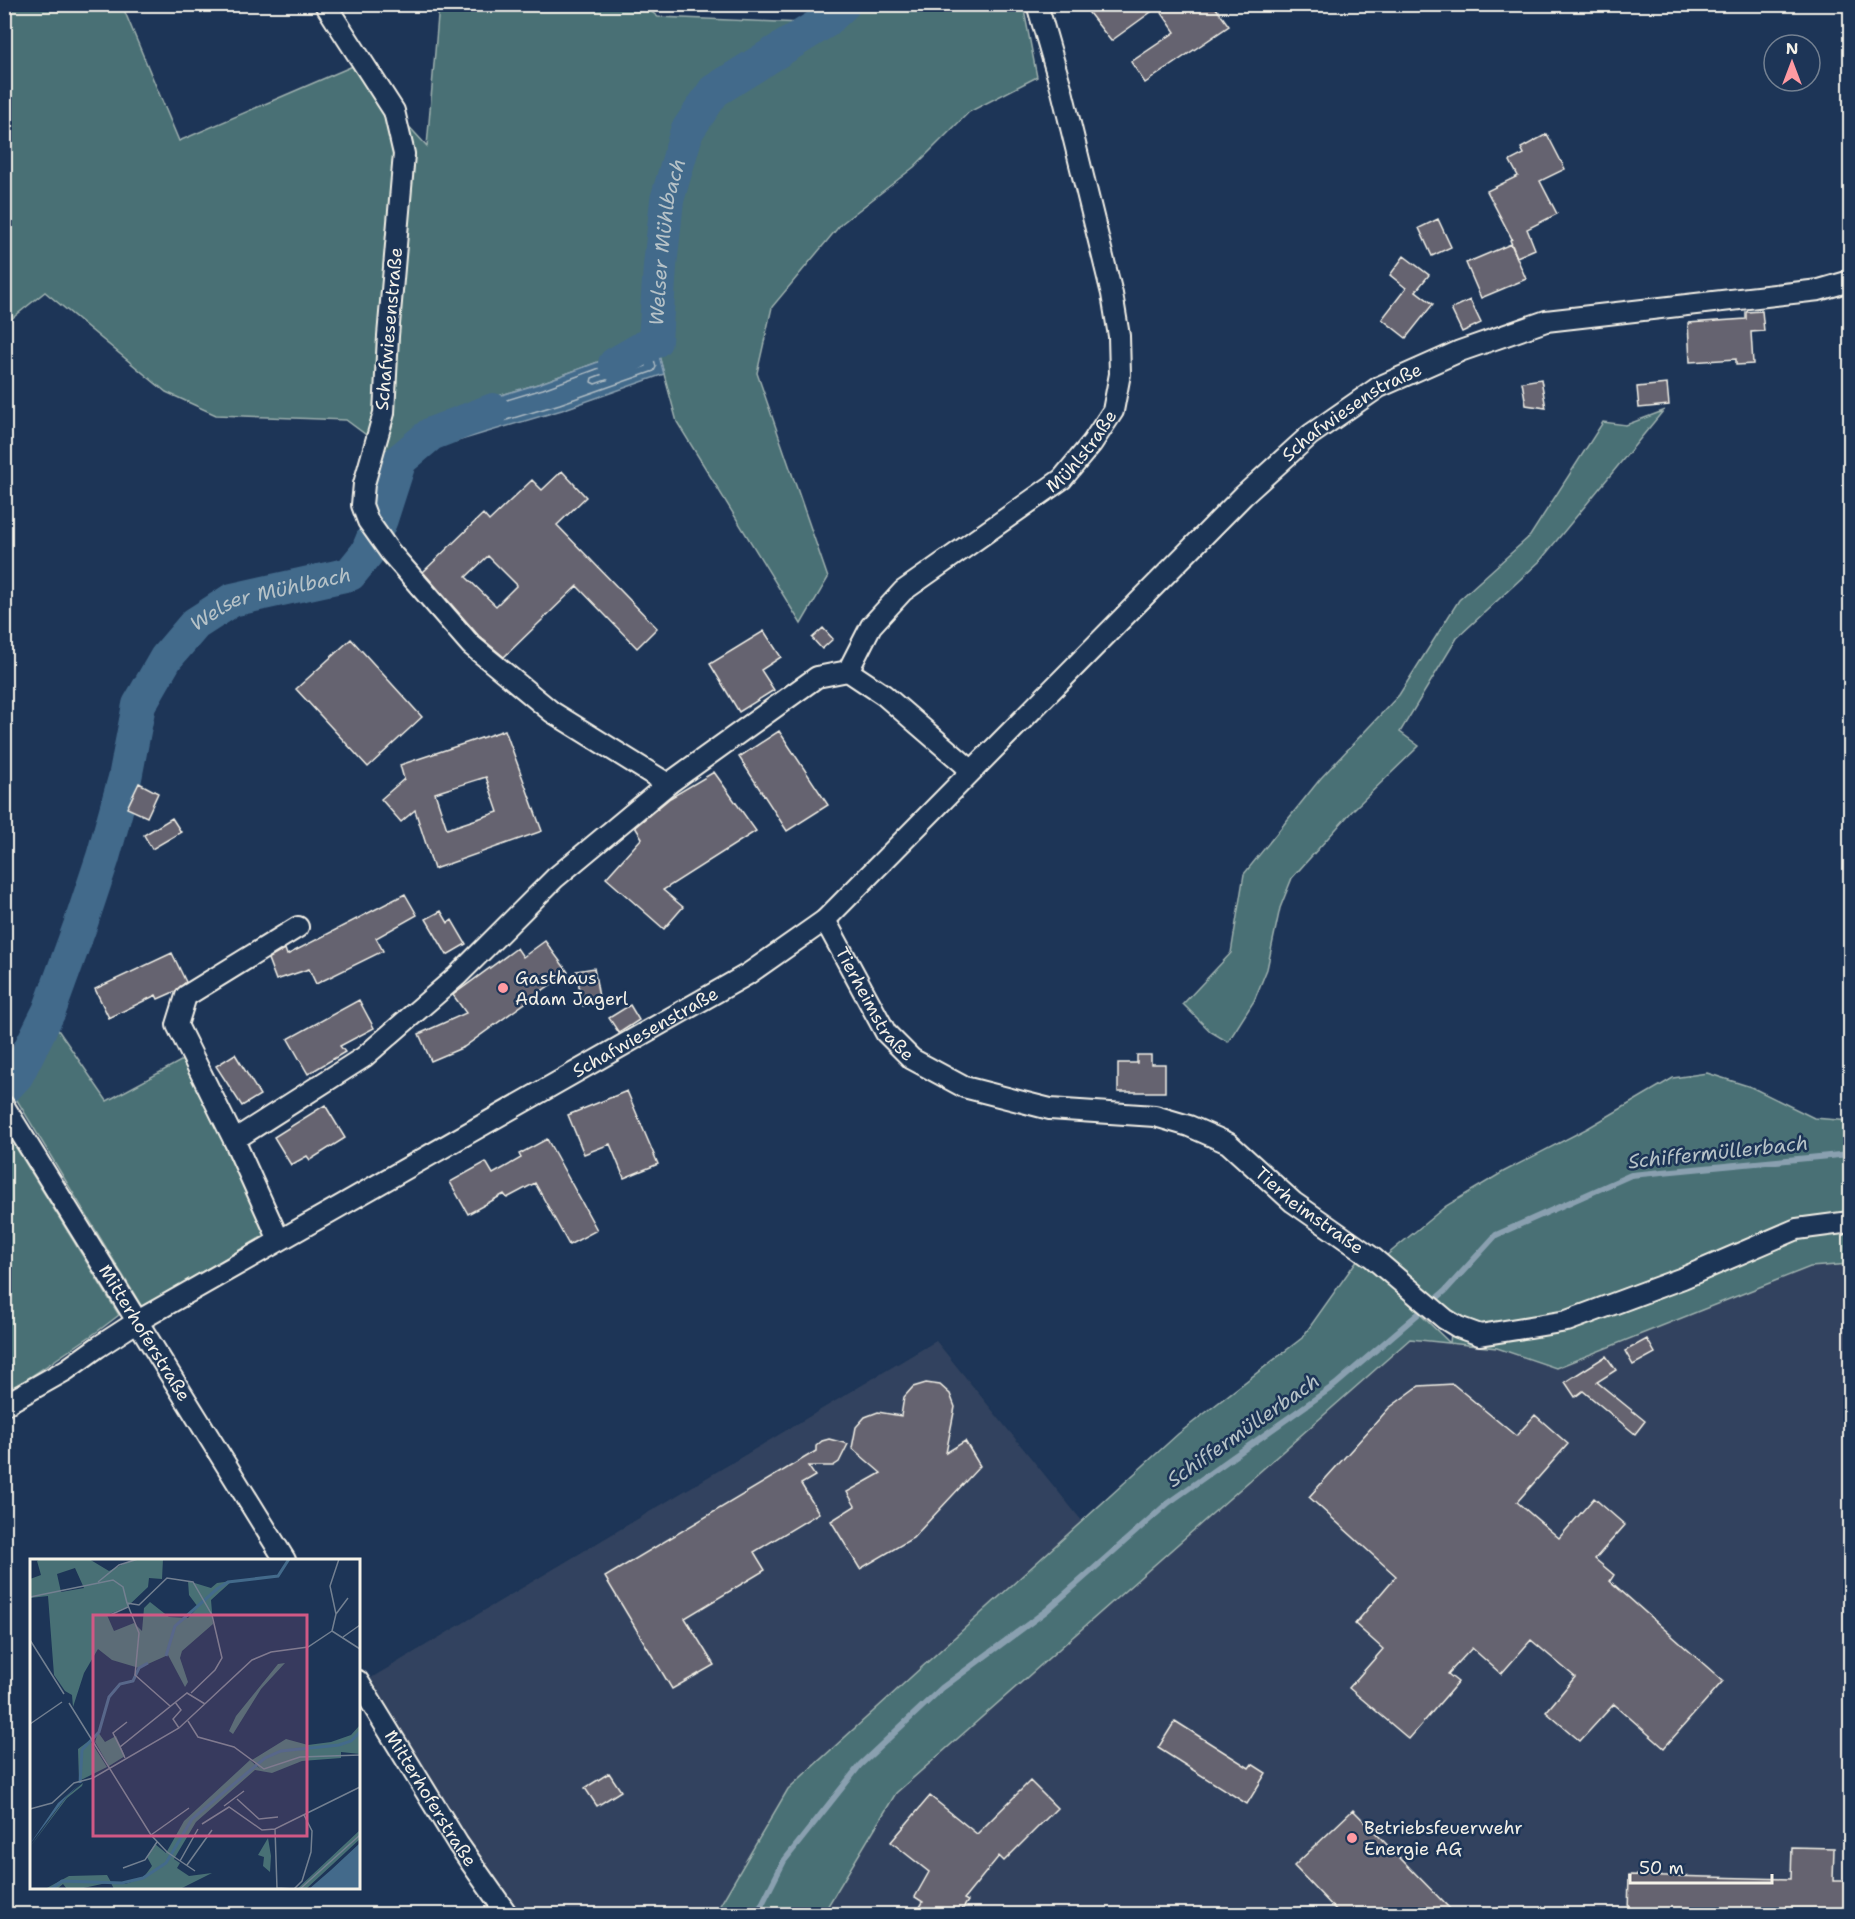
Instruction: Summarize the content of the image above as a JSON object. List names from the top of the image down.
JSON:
{
  "streets": {
    "street": [
      "Schafwiesenstraße",
      "Mühlstraße",
      "Tierheimstraße",
      "Mitterhoferstraße"
    ]
  },
  "crossings": [
    ["Schafwiesenstraße", "Tierheimstraße"],
    ["Schafwiesenstraße", "Mitterhoferstraße"]
  ],
  "water": ["Welser Mühlbach", "Schiffermüllerbach"],
  "places": ["Gasthaus Adam Jagerl", "Betriebsfeuerwehr Energie AG"],
  "scale_bar": "50 m",
  "north": "top"
}
